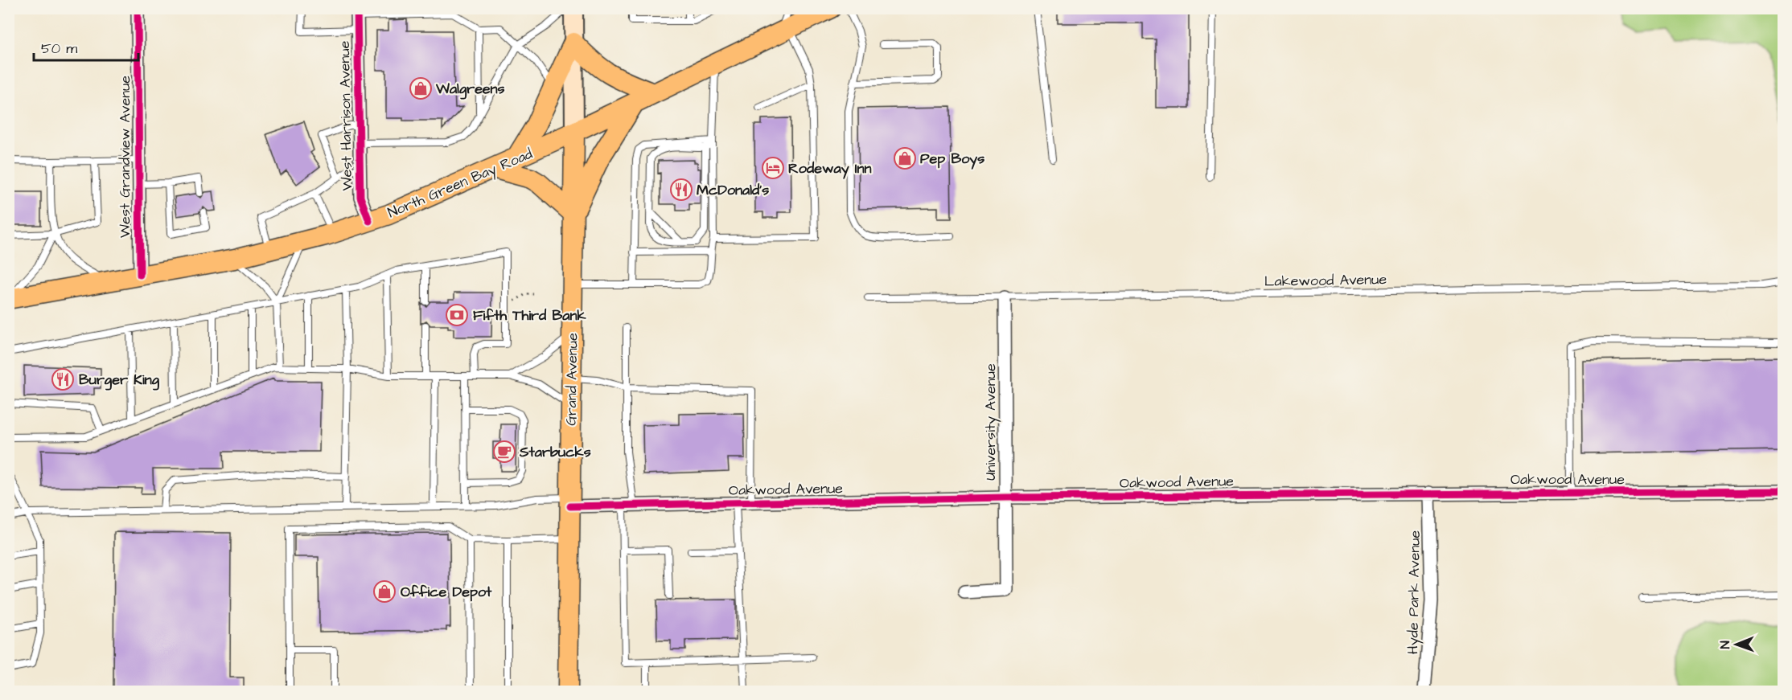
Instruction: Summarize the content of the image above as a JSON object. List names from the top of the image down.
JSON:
{
  "streets": {
    "main road": ["North Green Bay Road", "Grand Avenue"],
    "street": [
      "West Harrison Avenue",
      "West Grandview Avenue",
      "University Avenue",
      "Oakwood Avenue",
      "Hyde Park Avenue"
    ],
    "lane": ["Lakewood Avenue"]
  },
  "crossings": [
    ["West Harrison Avenue", "North Green Bay Road"],
    ["West Grandview Avenue", "North Green Bay Road"],
    ["North Green Bay Road", "Grand Avenue"],
    ["Lakewood Avenue", "University Avenue"],
    ["Grand Avenue", "Oakwood Avenue"],
    ["University Avenue", "Oakwood Avenue"],
    ["Oakwood Avenue", "Hyde Park Avenue"]
  ],
  "places": {
    "shop": ["Walgreens", "Pep Boys", "Office Depot"],
    "hotel": ["Rodeway Inn"],
    "restaurant": ["McDonald's", "Burger King"],
    "bank": ["Fifth Third Bank"],
    "cafe": ["Starbucks"]
  },
  "scale_bar": "50 m",
  "north": "left"
}
